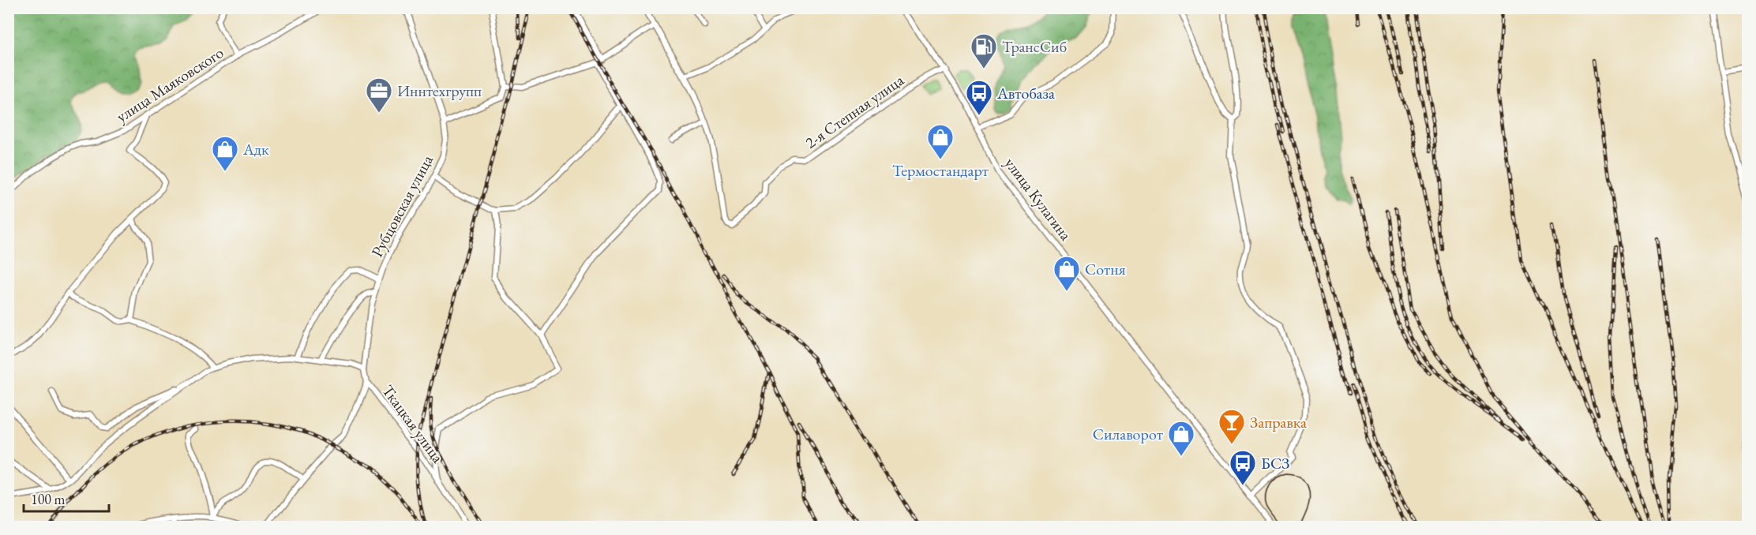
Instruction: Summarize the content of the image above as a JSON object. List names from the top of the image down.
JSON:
{
  "streets": {
    "street": [
      "улица Маяковского",
      "2-я Степная улица",
      "улица Кулагина",
      "Рубцовская улица",
      "Ткацкая улица"
    ]
  },
  "crossings": [
    ["2-я Степная улица", "улица Кулагина"],
    ["Рубцовская улица", "Ткацкая улица"]
  ],
  "places": {
    "fuel station": ["ТрансСиб"],
    "office": ["Иннтехгрупп"],
    "bus stop": ["Автобаза", "БСЗ"],
    "shop": [
      "Термостандарт",
      "Адк",
      "Сотня",
      "Силаворот"
    ],
    "bar": ["Заправка"]
  },
  "scale_bar": "100 m"
}
